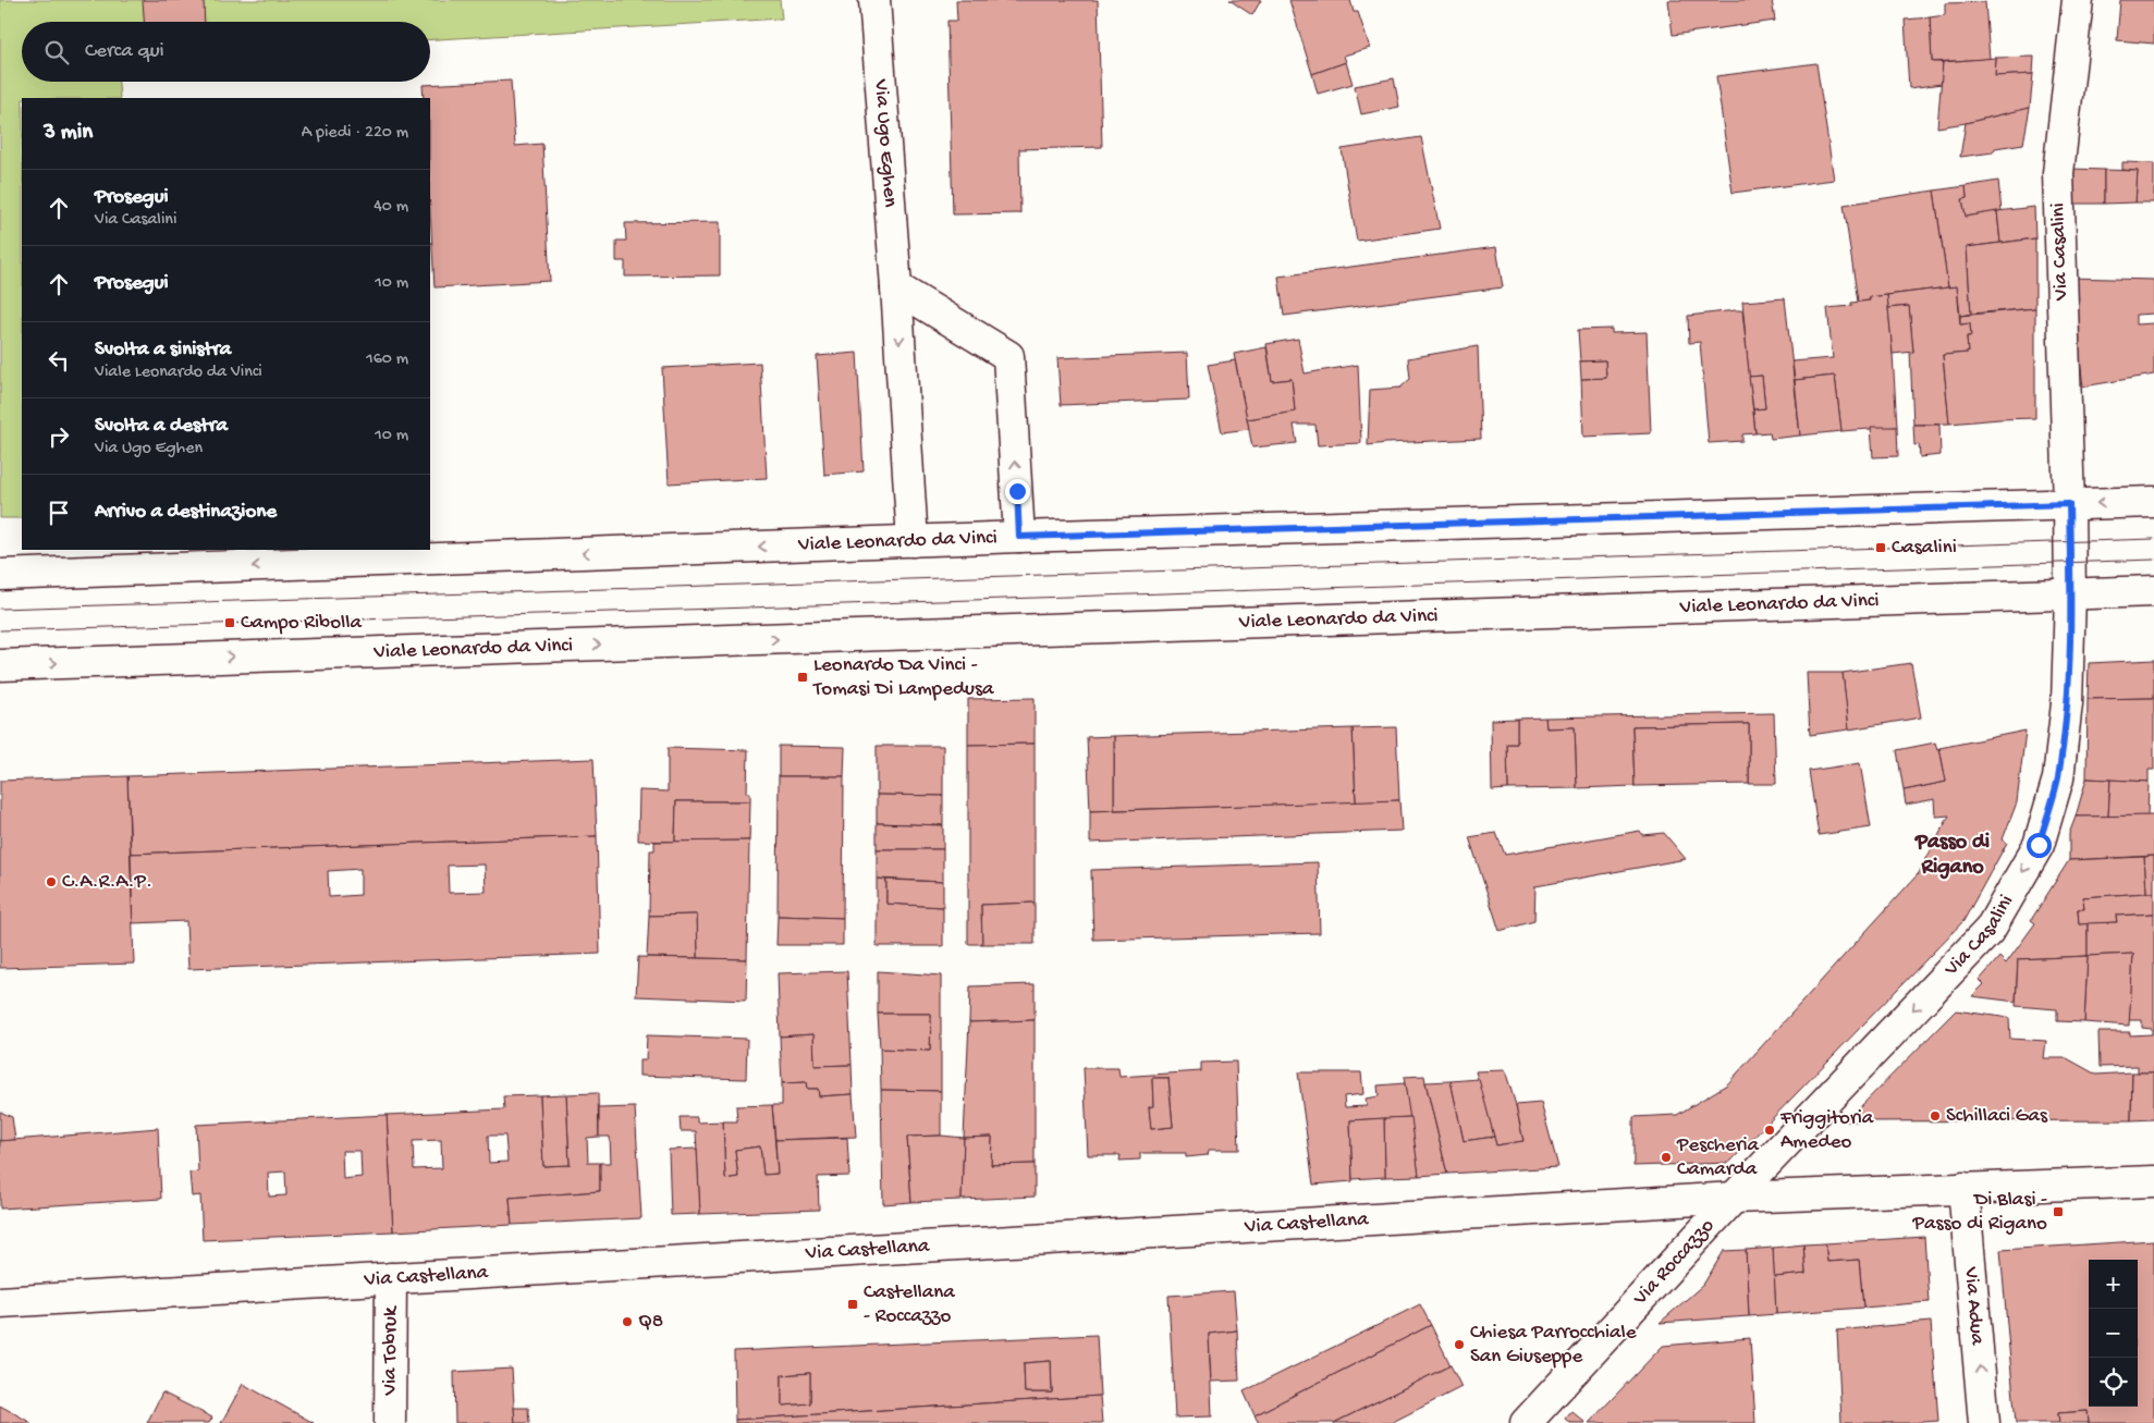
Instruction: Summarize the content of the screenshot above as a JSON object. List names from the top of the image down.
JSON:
{
  "streets": {
    "street": [
      "Via Ugo Eghen",
      "Via Casalini",
      "Viale Leonardo da Vinci",
      "Via Castellana",
      "Via Roccazzo",
      "Via Adua",
      "Via Tobruk"
    ]
  },
  "crossings": [
    ["Via Ugo Eghen", "Viale Leonardo da Vinci"],
    ["Via Casalini", "Viale Leonardo da Vinci"],
    ["Via Casalini", "Via Castellana"],
    ["Via Casalini", "Via Roccazzo"],
    ["Via Castellana", "Via Roccazzo"],
    ["Via Castellana", "Via Adua"],
    ["Via Castellana", "Via Tobruk"]
  ],
  "one_way": ["Via Ugo Eghen", "Via Casalini", "Via Adua"],
  "districts": ["Passo di Rigano"],
  "places": {
    "transit": [
      "Casalini",
      "Campo Ribolla",
      "Leonardo Da Vinci - Tomasi Di Lampedusa",
      "Di Blasi - Passo di Rigano",
      "Castellana - Roccazzo"
    ],
    "other": [
      "C.A.R.A.P.",
      "Schillaci Gas",
      "Friggitoria Amedeo",
      "Pescheria Camarda",
      "Q8",
      "Chiesa Parrocchiale San Giuseppe"
    ]
  },
  "page": {
    "search": "Cerca qui",
    "heading": ["3 min", "A piedi · 220 m"],
    "list": [
      ["Prosegui", "Via Casalini", "40 m"],
      ["Prosegui", "10 m"],
      ["Svolta a sinistra", "Viale Leonardo da Vinci", "160 m"],
      ["Svolta a destra", "Via Ugo Eghen", "10 m"],
      "Arrivo a destinazione"
    ],
    "map_buttons": ["+", "−"]
  }
}
